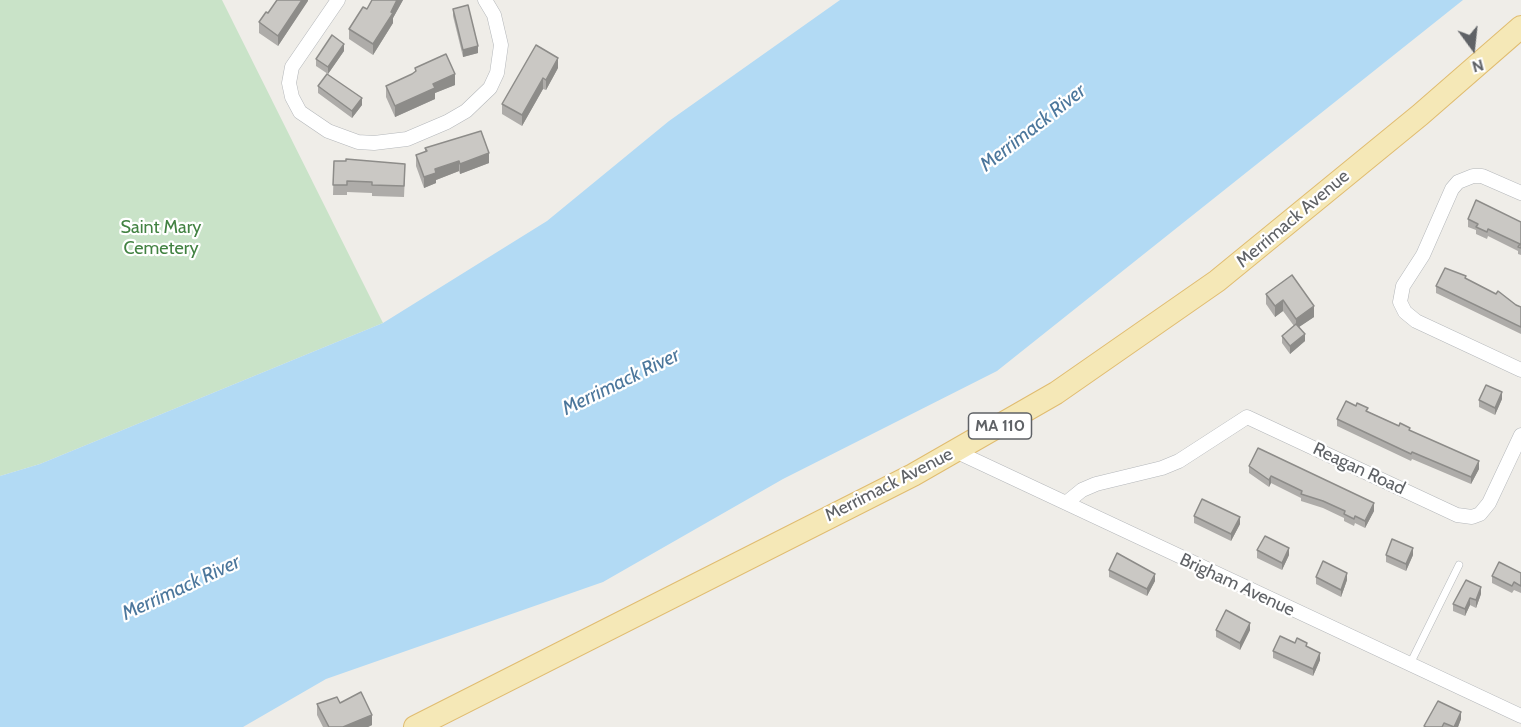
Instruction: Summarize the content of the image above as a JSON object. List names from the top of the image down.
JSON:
{
  "streets": {
    "main road": ["Merrimack Avenue", "MA 110"],
    "street": ["Reagan Road", "Brigham Avenue"]
  },
  "crossings": [
    ["Merrimack Avenue", "Brigham Avenue"],
    ["Reagan Road", "Brigham Avenue"]
  ],
  "water": ["Merrimack River"],
  "parks": ["Saint Mary Cemetery"],
  "north": "bottom"
}
